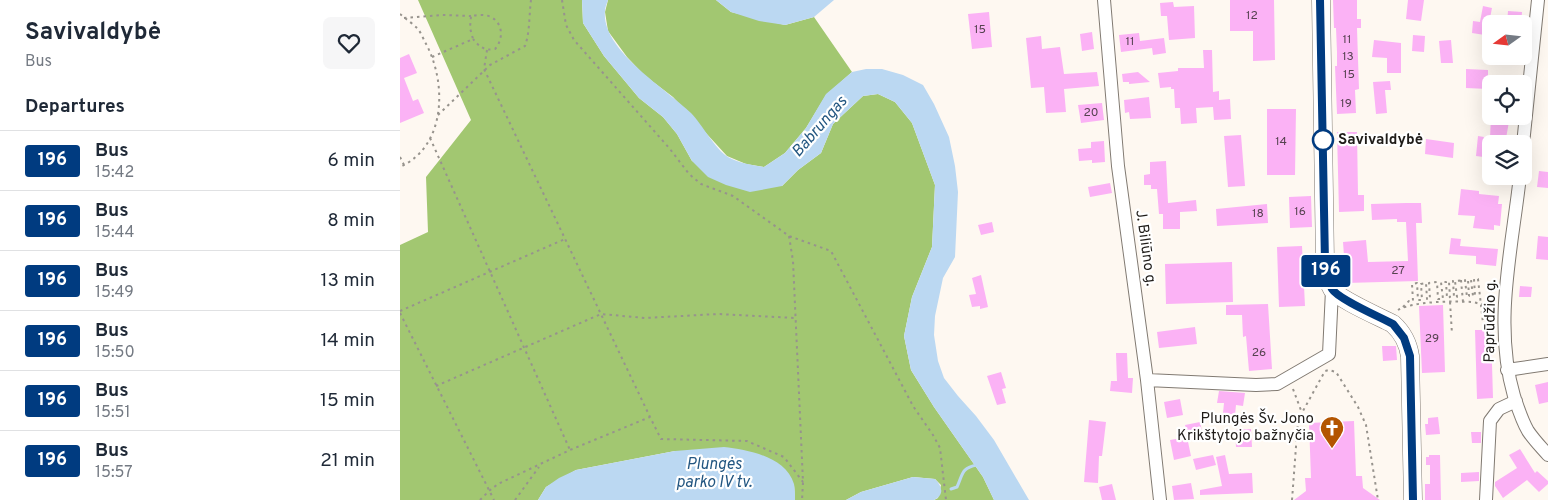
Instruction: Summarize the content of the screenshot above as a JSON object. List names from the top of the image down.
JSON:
{
  "streets": {
    "street": ["J. Biliūno g.", "Paprūdžio g."]
  },
  "water": ["Babrungas", "Plungės parko IV tv."],
  "places": {
    "other": ["Savivaldybė"],
    "church": ["Plungės Šv. Jono Krikštytojo bažnyčia"]
  },
  "lines": ["bus line 196"],
  "house_numbers": [
    "12",
    "15",
    "11",
    "11",
    "13",
    "15",
    "19",
    "20",
    "14",
    "16",
    "18",
    "27",
    "29",
    "26"
  ],
  "north": "left",
  "page": {
    "heading": [
      ["Savivaldybė", "Bus"],
      "Departures"
    ],
    "on_map": "196",
    "list": [
      {
        "mark": "196",
        "name": "Bus",
        "note": "15:42",
        "value": "6 min"
      },
      {
        "mark": "196",
        "name": "Bus",
        "note": "15:44",
        "value": "8 min"
      },
      {
        "mark": "196",
        "name": "Bus",
        "note": "15:49",
        "value": "13 min"
      },
      {
        "mark": "196",
        "name": "Bus",
        "note": "15:50",
        "value": "14 min"
      },
      {
        "mark": "196",
        "name": "Bus",
        "note": "15:51",
        "value": "15 min"
      },
      {
        "mark": "196",
        "name": "Bus",
        "note": "15:57",
        "value": "21 min"
      }
    ]
  }
}
